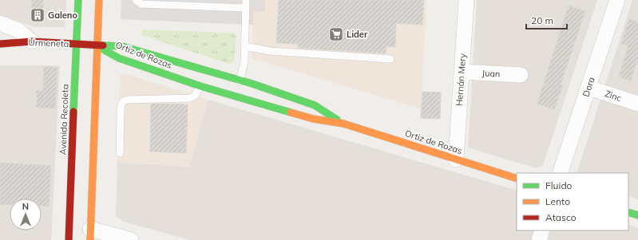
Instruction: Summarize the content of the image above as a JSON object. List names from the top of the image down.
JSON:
{
  "streets": {
    "street": [
      "Urmeneta",
      "Ortiz de Rozas",
      "Juan",
      "Hernán Mery",
      "Dora",
      "Zinc",
      "Avenida Recoleta"
    ]
  },
  "crossings": [
    ["Urmeneta", "Ortiz de Rozas"],
    ["Urmeneta", "Avenida Recoleta"],
    ["Ortiz de Rozas", "Hernán Mery"],
    ["Juan", "Hernán Mery"],
    ["Dora", "Zinc"]
  ],
  "places": {
    "building": ["Galeno"],
    "supermarket": ["Lider"]
  },
  "legend": ["Fluido", "Lento", "Atasco"],
  "scale_bar": "20 m",
  "north": "top"
}
